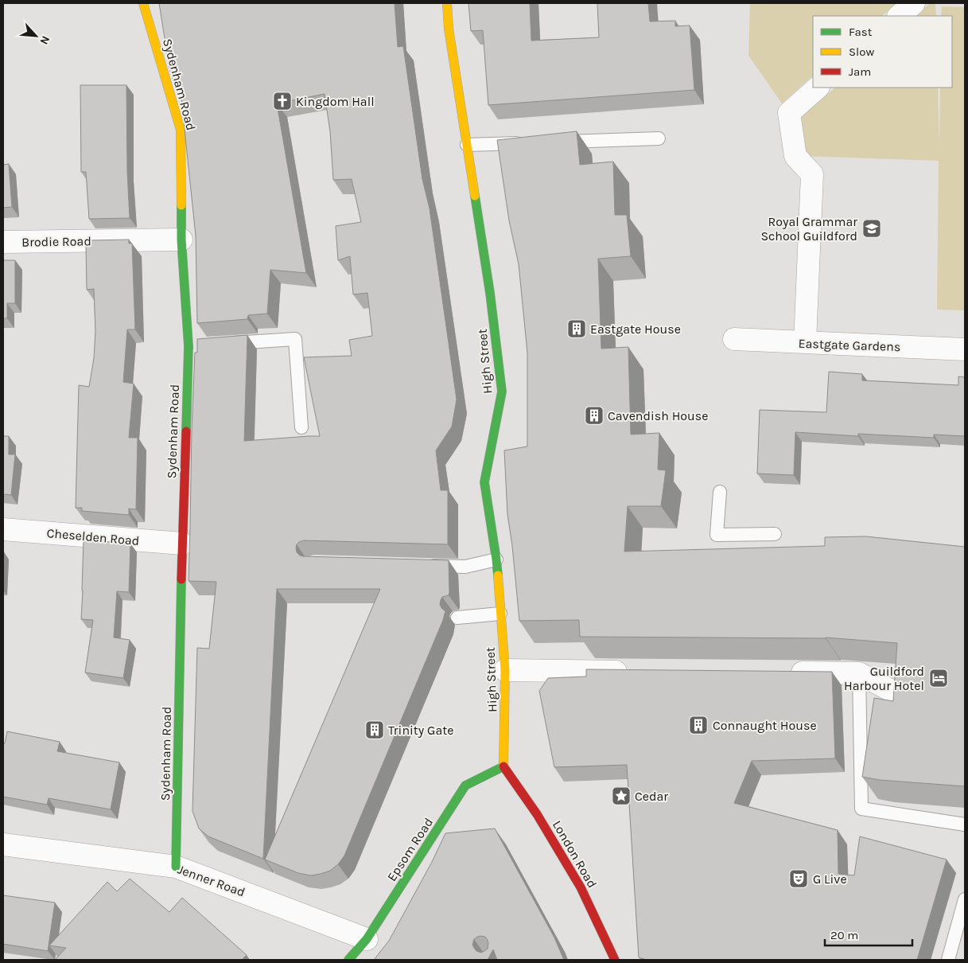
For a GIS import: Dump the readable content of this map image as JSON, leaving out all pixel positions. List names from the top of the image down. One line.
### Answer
{"streets":{"main road":["Sydenham Road","High Street","Epsom Road","London Road"],"street":["Brodie Road","Eastgate Gardens","Cheselden Road","Jenner Road"]},"crossings":[["Sydenham Road","Brodie Road"],["Sydenham Road","Cheselden Road"],["Sydenham Road","Jenner Road"],["High Street","Epsom Road"],["High Street","London Road"],["Epsom Road","London Road"],["Epsom Road","Jenner Road"]],"places":{"church":["Kingdom Hall"],"school or university":["Royal Grammar School Guildford"],"building":["Eastgate House","Cavendish House","Connaught House","Trinity Gate"],"hotel":["Guildford Harbour Hotel"],"place":["Cedar"],"theatre":["G Live"]},"legend":["Fast","Slow","Jam"],"scale_bar":"20 m","north":"bottom right"}
